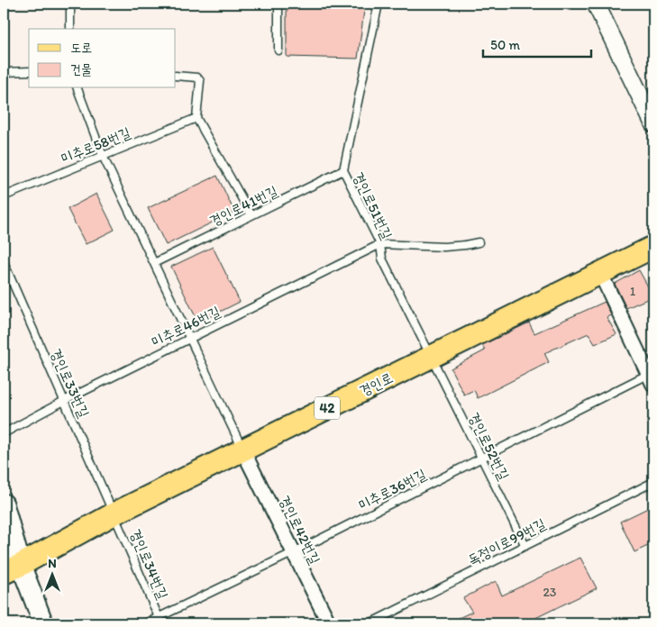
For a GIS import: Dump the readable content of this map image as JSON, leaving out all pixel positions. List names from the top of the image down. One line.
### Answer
{"streets":{"main road":["경인로","42"],"street":["경인로42번길"],"lane":["미추로58번길","경인로41번길","경인로51번길","미추로46번길","경인로33번길","경인로52번길","미추로36번길","독정이로99번길","경인로34번길"]},"crossings":[["경인로41번길","경인로51번길"],["경인로51번길","미추로46번길"],["경인로51번길","경인로"],["경인로51번길","경인로52번길"],["미추로46번길","경인로33번길"],["경인로33번길","경인로"],["경인로33번길","경인로34번길"],["경인로","경인로52번길"],["경인로","경인로42번길"],["경인로","경인로34번길"],["경인로52번길","미추로36번길"],["경인로52번길","독정이로99번길"],["미추로36번길","경인로42번길"],["미추로36번길","경인로34번길"]],"house_numbers":["1","23"],"legend":["도로","건물"],"scale_bar":"50 m","north":"top"}
